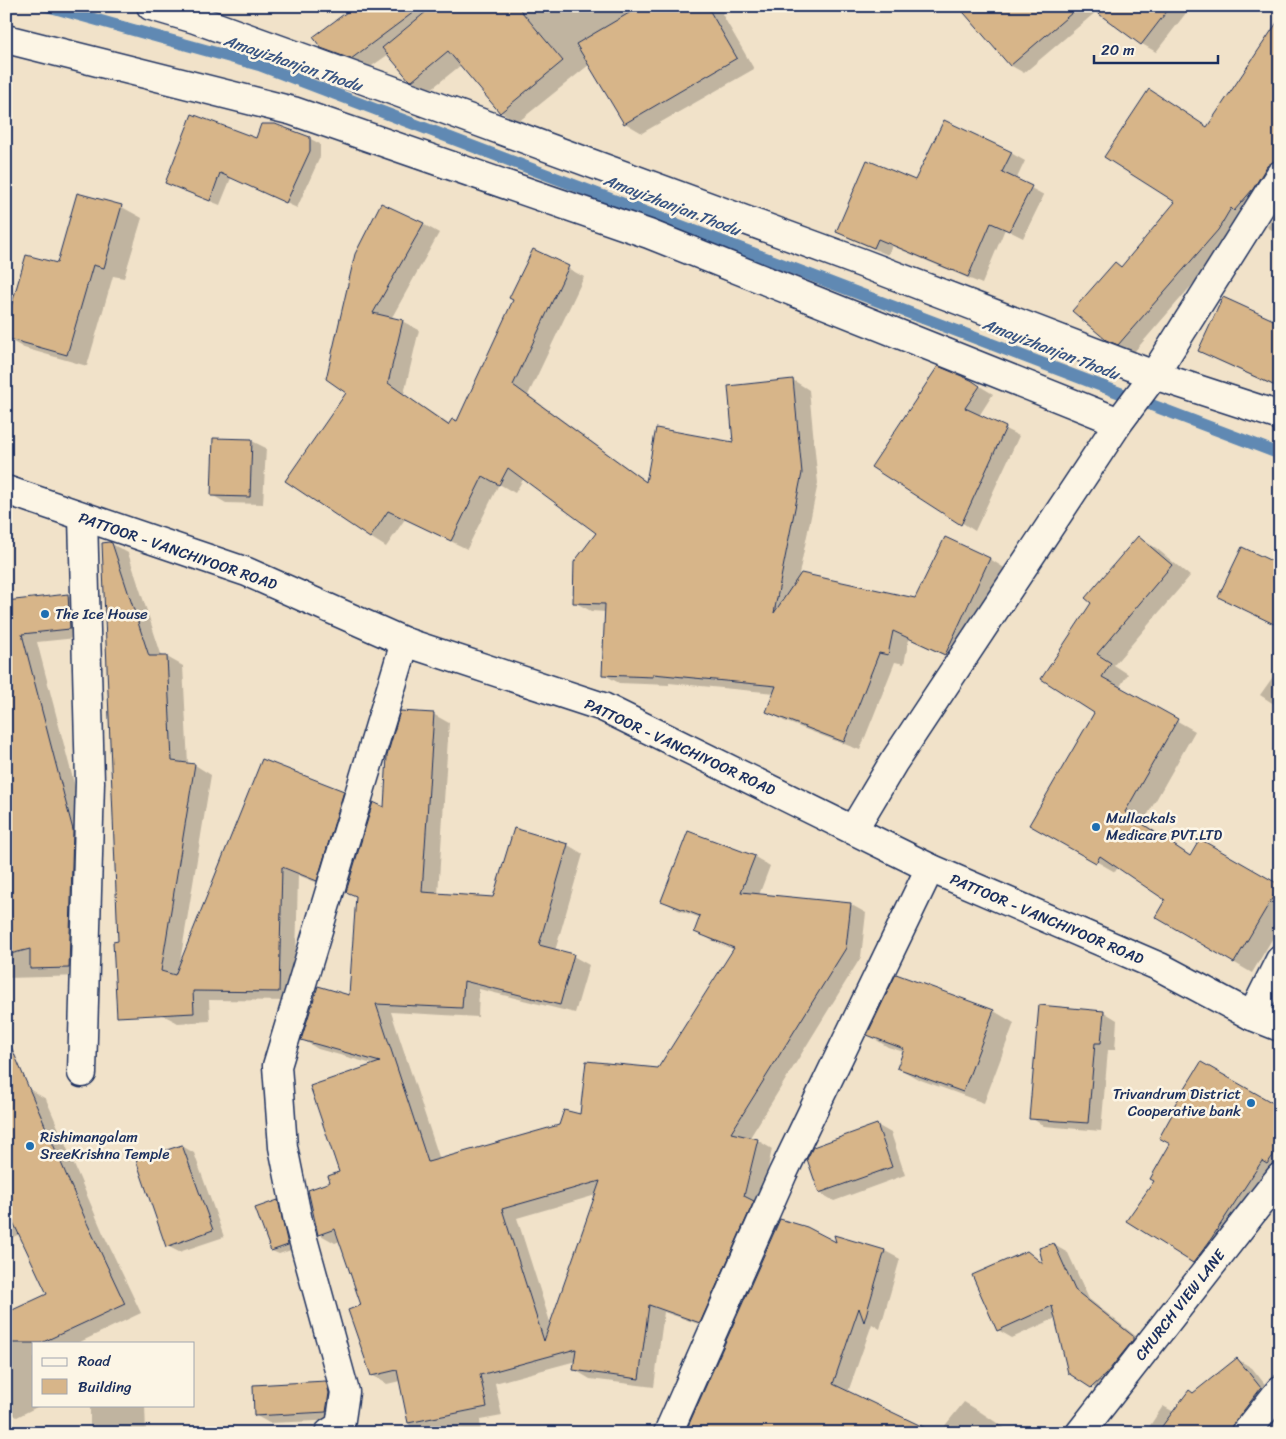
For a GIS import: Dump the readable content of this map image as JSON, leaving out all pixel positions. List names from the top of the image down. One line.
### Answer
{"streets":{"street":["PATTOOR - VANCHIYOOR ROAD","CHURCH VIEW LANE"]},"water":["Amayizhanjan Thodu"],"places":["The Ice House","Mullackals Medicare PVT.LTD","Trivandrum District Cooperative bank","Rishimangalam SreeKrishna Temple"],"legend":["Road","Building"],"scale_bar":"20 m"}
